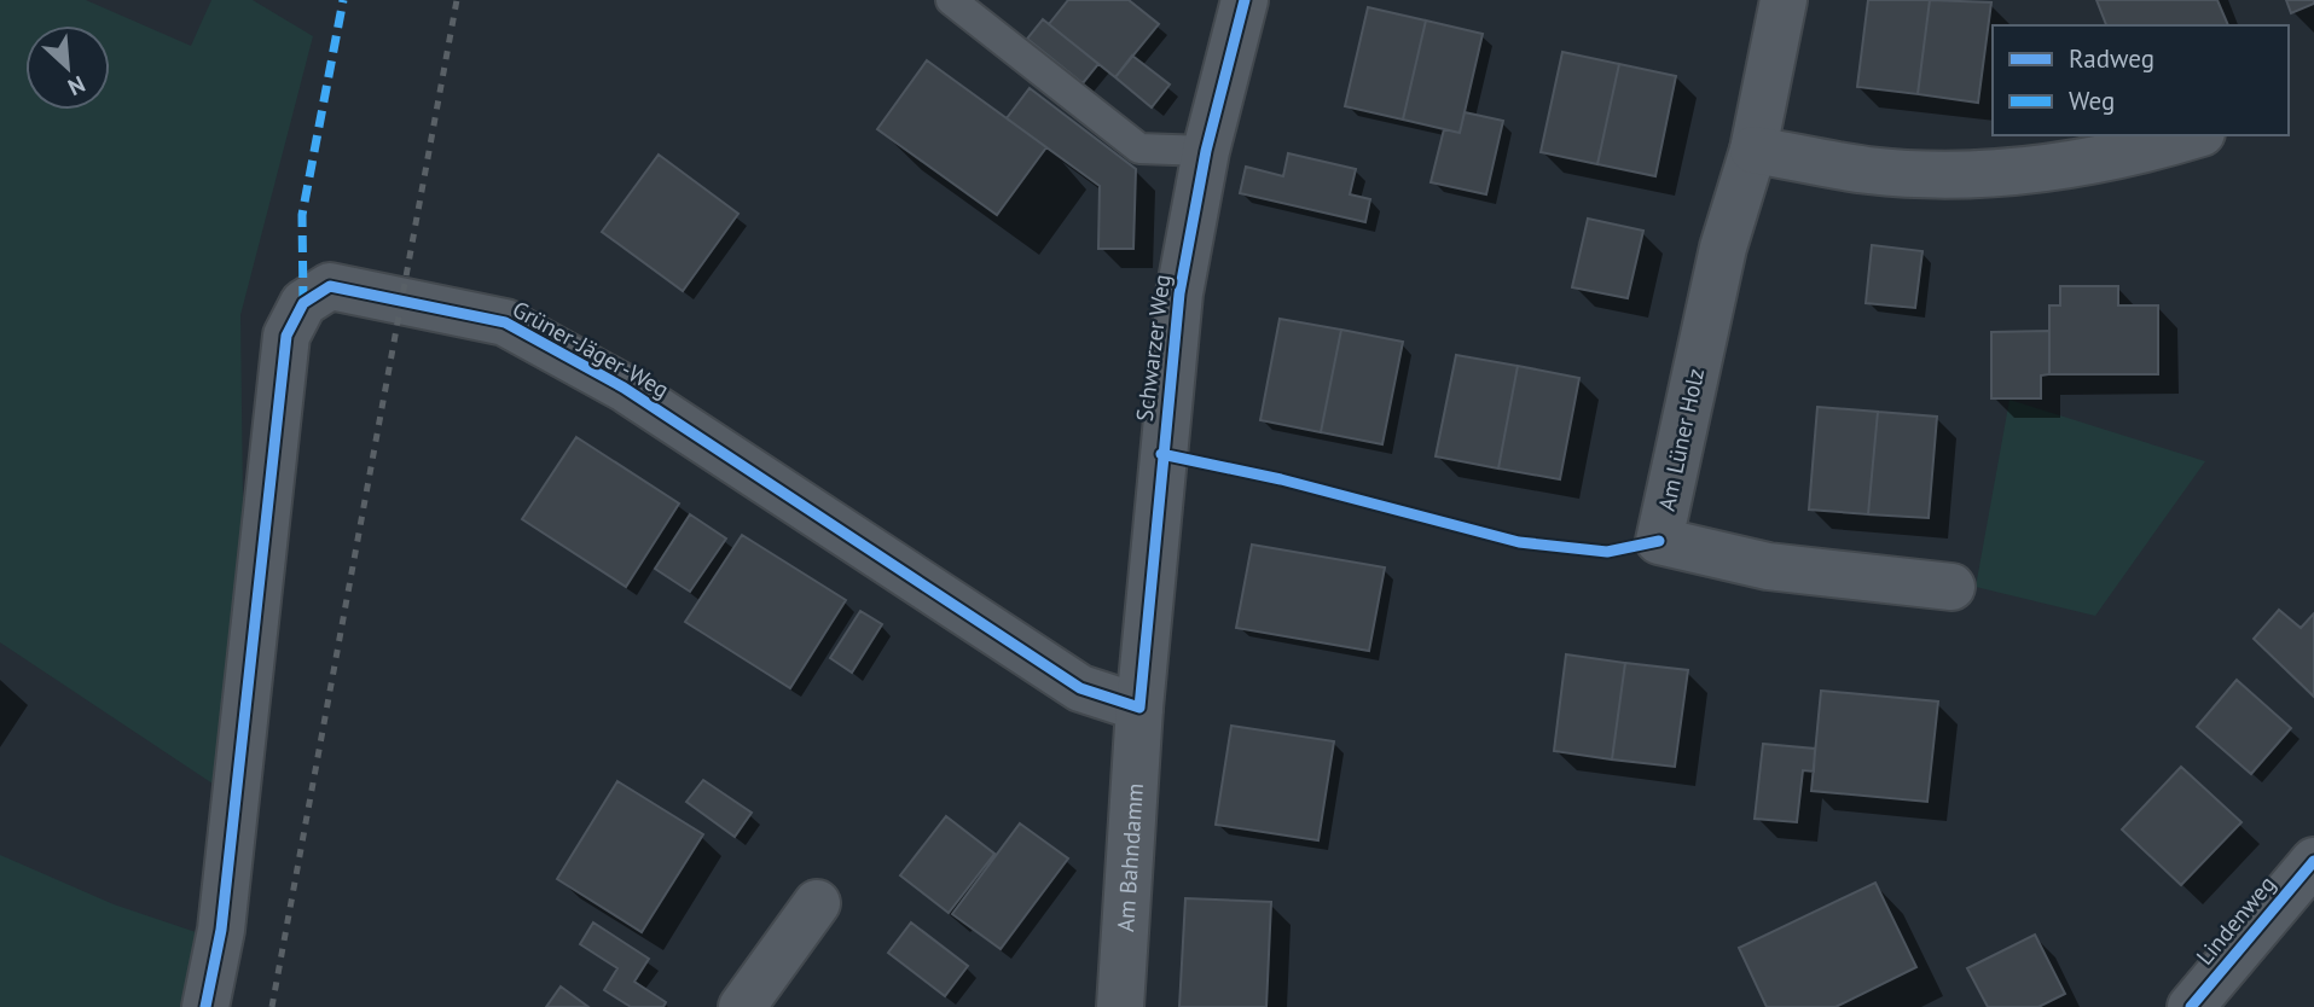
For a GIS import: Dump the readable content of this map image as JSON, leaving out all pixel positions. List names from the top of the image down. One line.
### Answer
{"streets":{"street":["Schwarzer Weg","Grüner-Jäger-Weg","Am Lüner Holz","Am Bahndamm","Lindenweg"]},"crossings":[["Schwarzer Weg","Grüner-Jäger-Weg"],["Schwarzer Weg","Am Bahndamm"],["Grüner-Jäger-Weg","Am Bahndamm"]],"legend":["Radweg","Weg"],"north":"bottom right"}
